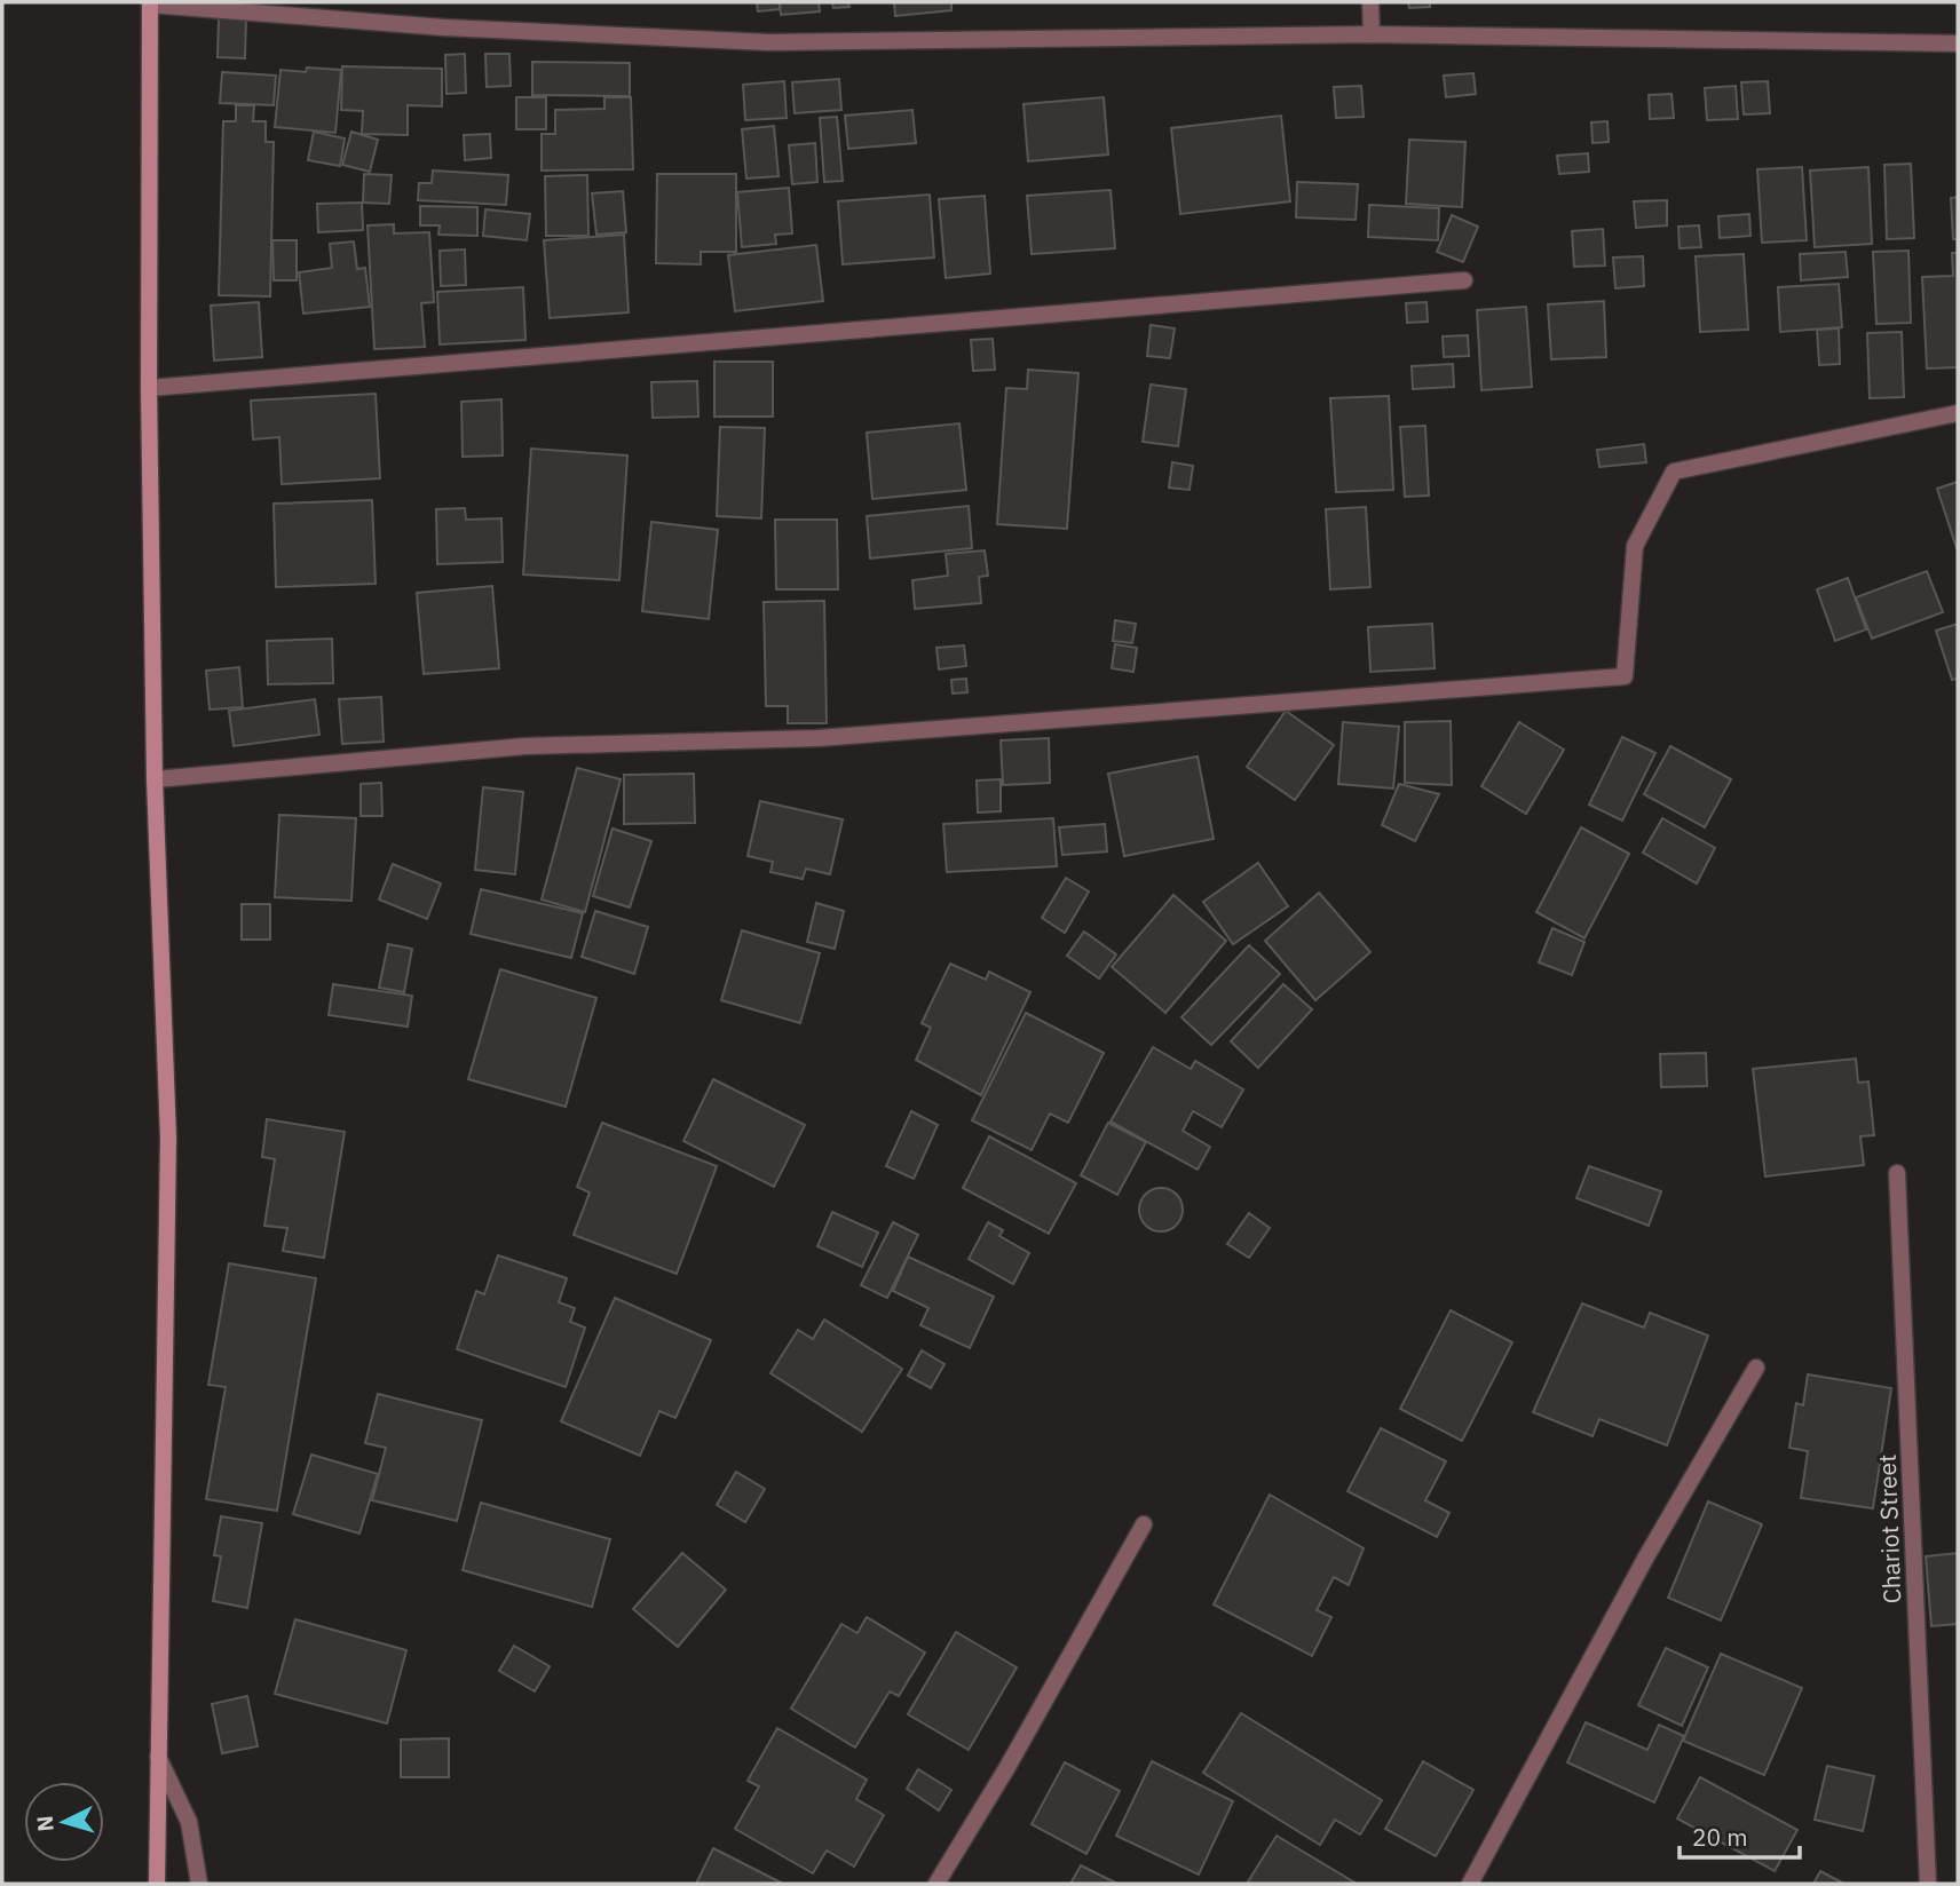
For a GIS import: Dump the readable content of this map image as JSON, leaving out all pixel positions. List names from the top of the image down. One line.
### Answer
{"streets":{"street":["Chariot Street"]},"scale_bar":"20 m","north":"left"}
